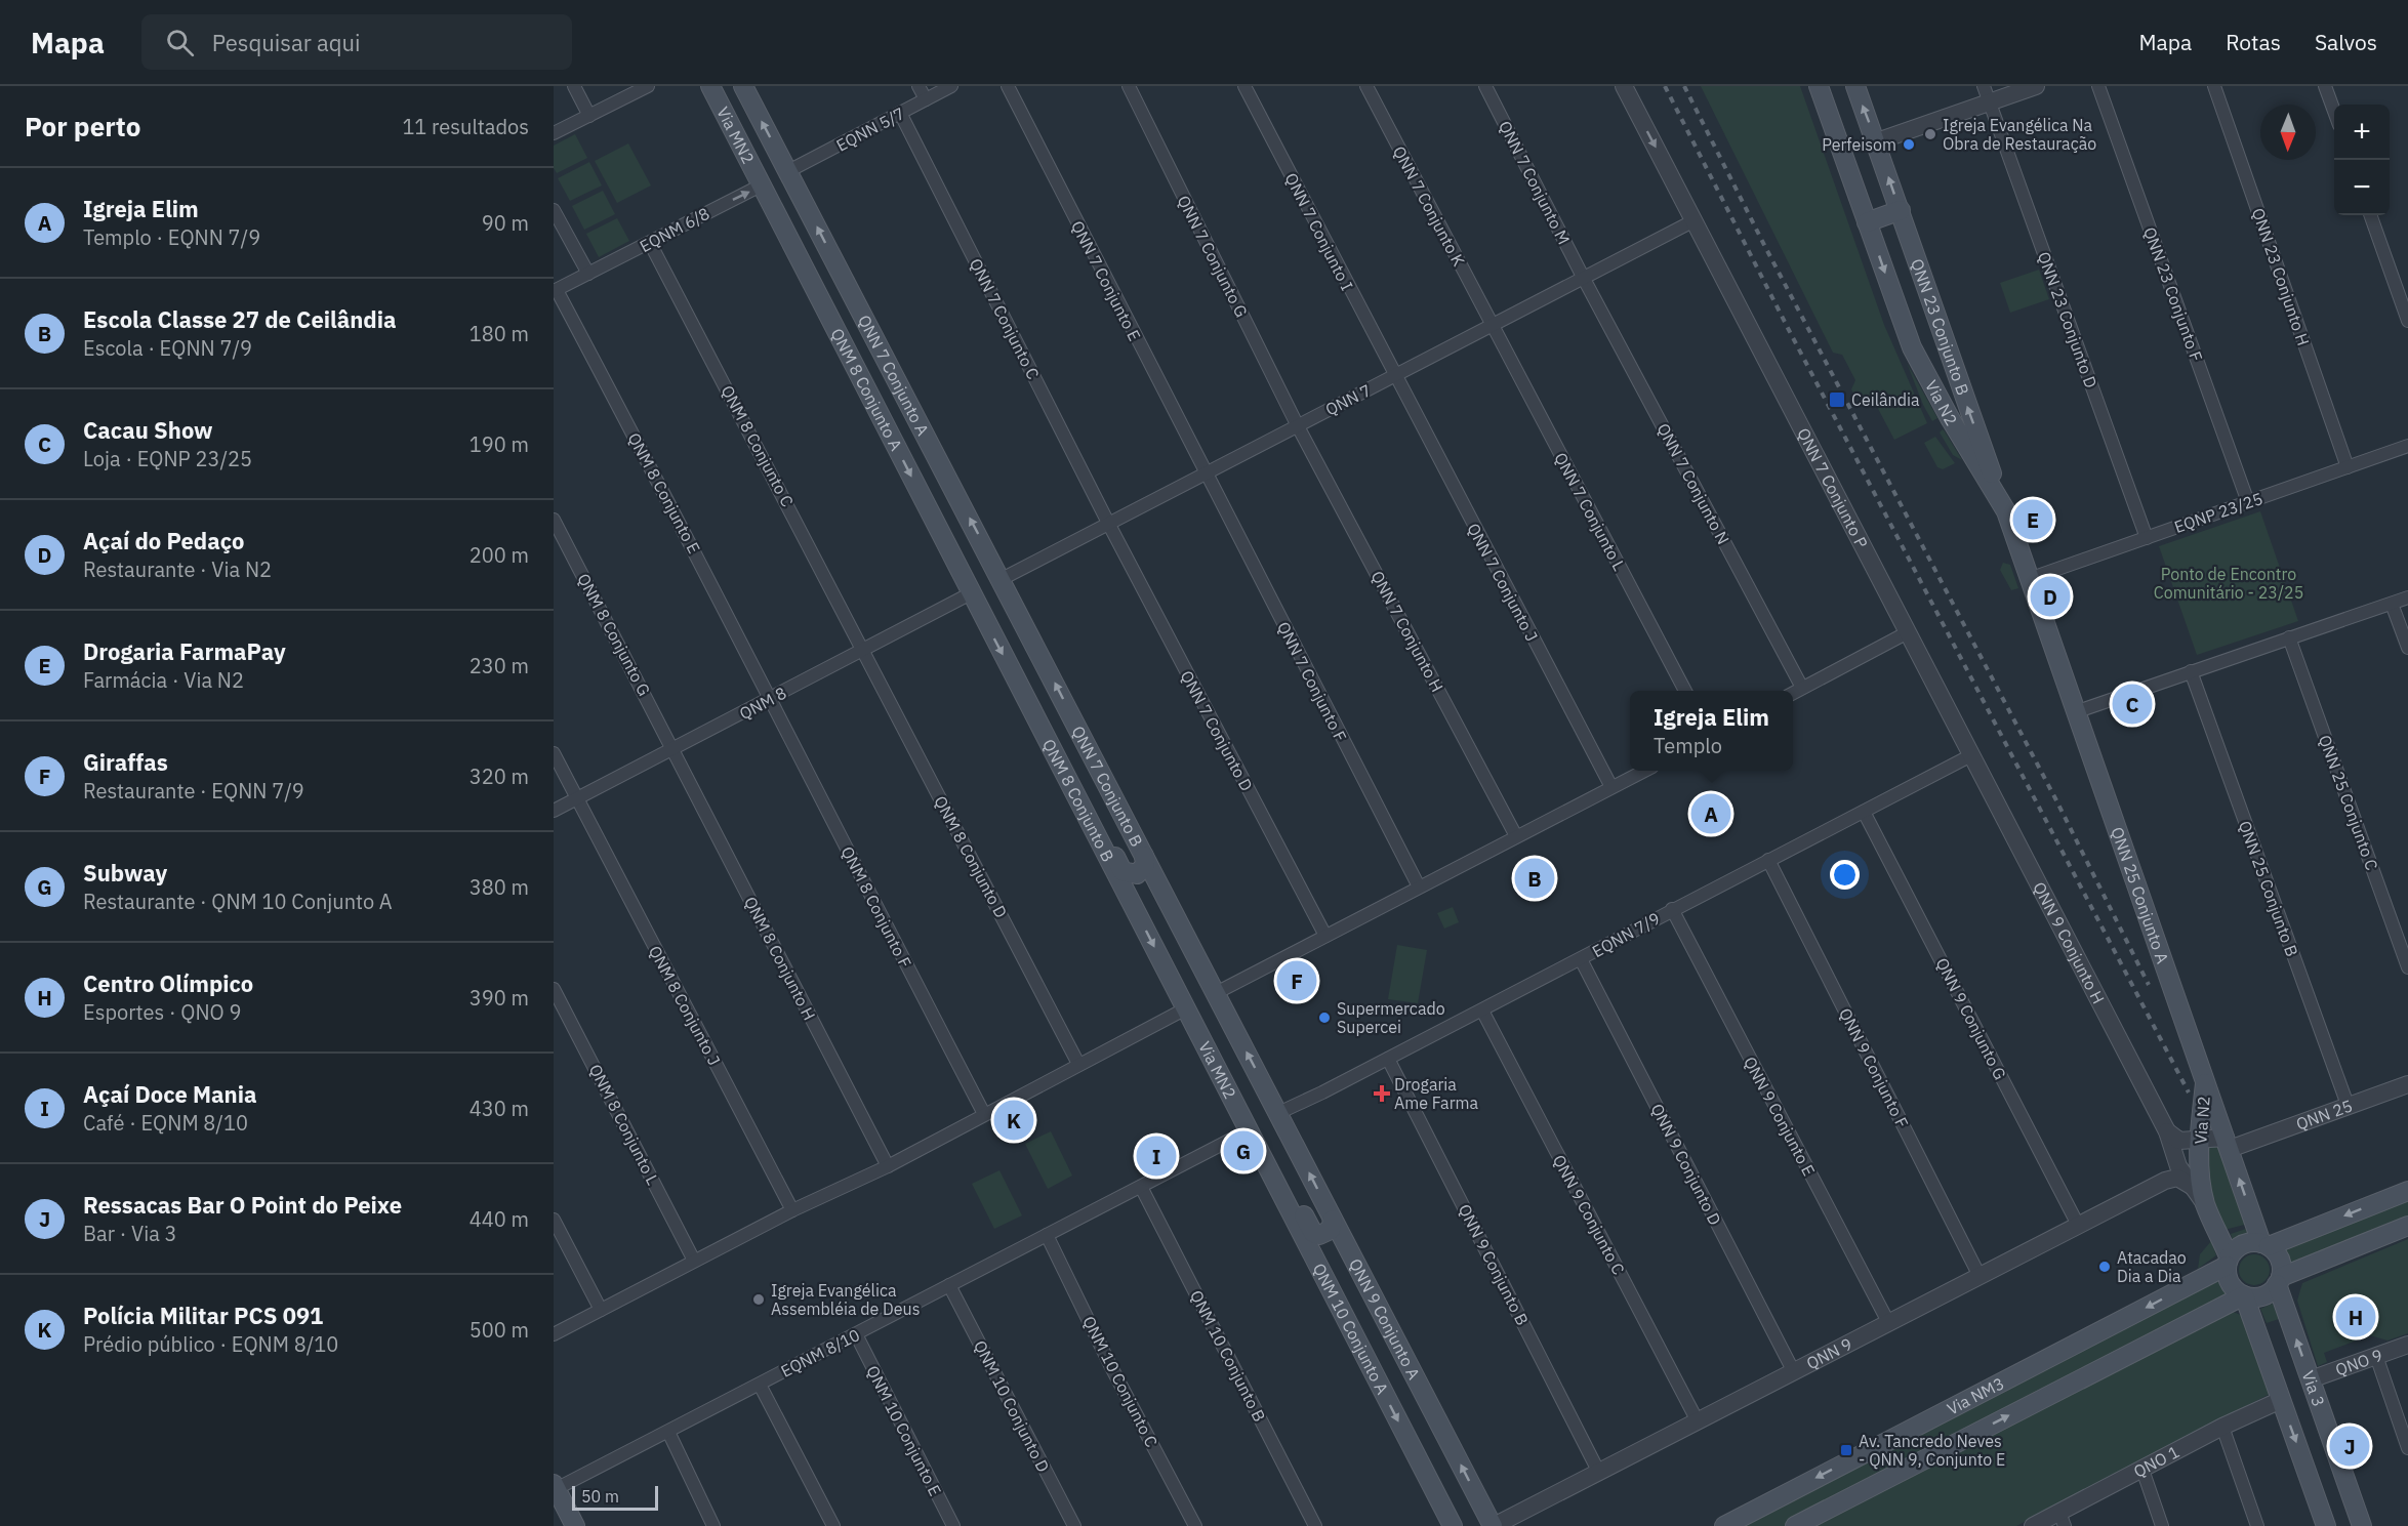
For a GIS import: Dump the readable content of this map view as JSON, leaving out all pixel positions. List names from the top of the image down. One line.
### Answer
{"streets":{"main road":["Via MN2","QNN 23 Conjunto B","QNN 7 Conjunto A","QNM 8 Conjunto A","Via N2","QNN 7 Conjunto B","QNM 8 Conjunto B","QNN 25 Conjunto A","QNN 9 Conjunto A","QNM 10 Conjunto A","Via 3","Via NM3"],"street":["EQNN 5/7","QNN 7 Conjunto M","QNN 7 Conjunto K","EQNM 6/8","QNN 7 Conjunto I","QNN 7 Conjunto G","QNN 23 Conjunto H","QNN 7 Conjunto E","QNN 23 Conjunto F","QNN 7 Conjunto C","QNN 23 Conjunto D","QNN 7","QNM 8 Conjunto C","QNN 7 Conjunto N","QNN 7 Conjunto P","QNM 8 Conjunto E","QNN 7 Conjunto L","EQNP 23/25","QNN 7 Conjunto J","QNN 7 Conjunto H","QNM 8 Conjunto G","QNN 7 Conjunto F","QNM 8","QNN 7 Conjunto D","QNN 25 Conjunto C","QNM 8 Conjunto D","QNN 25 Conjunto B","QNM 8 Conjunto F","EQNN 7/9","QNN 9 Conjunto H","QNM 8 Conjunto H","QNM 8 Conjunto J","QNN 9 Conjunto G","QNN 9 Conjunto F","QNN 25","QNN 9 Conjunto E","QNM 8 Conjunto L","QNN 9 Conjunto D","QNN 9 Conjunto C","QNN 9 Conjunto B","EQNM 8/10","QNN 9","QNM 10 Conjunto B","QNO 9","QNM 10 Conjunto C","QNM 10 Conjunto D","QNM 10 Conjunto E","QNO 1"]},"crossings":[["EQNN 5/7","Via MN2"],["EQNN 5/7","QNN 7 Conjunto C"],["EQNN 5/7","QNN 7 Conjunto A"],["Via MN2","EQNM 6/8"],["Via MN2","QNN 7 Conjunto A"],["Via MN2","QNM 8 Conjunto A"],["Via MN2","QNN 7 Conjunto B"],["Via MN2","QNM 8 Conjunto B"],["Via MN2","EQNN 7/9"],["Via MN2","QNN 9 Conjunto A"],["Via MN2","QNM 10 Conjunto A"],["Via MN2","EQNM 8/10"],["QNN 7 Conjunto M","QNN 7"],["QNN 7 Conjunto M","QNN 7 Conjunto N"],["QNN 7 Conjunto K","QNN 7"],["QNN 7 Conjunto K","QNN 7 Conjunto L"],["EQNM 6/8","QNM 8 Conjunto A"],["EQNM 6/8","QNM 8 Conjunto C"],["EQNM 6/8","QNM 8 Conjunto E"],["QNN 7 Conjunto I","QNN 7"],["QNN 7 Conjunto I","QNN 7 Conjunto J"],["QNN 7 Conjunto G","QNN 7"],["QNN 7 Conjunto G","QNN 7 Conjunto H"],["QNN 23 Conjunto H","EQNP 23/25"],["QNN 7 Conjunto E","QNN 7"],["QNN 7 Conjunto E","QNN 7 Conjunto F"],["QNN 23 Conjunto F","EQNP 23/25"],["QNN 7 Conjunto C","QNN 7"],["QNN 7 Conjunto C","QNN 7 Conjunto D"],["QNN 23 Conjunto D","EQNP 23/25"],["QNN 23 Conjunto B","Via N2"],["QNN 7 Conjunto A","QNN 7"],["QNN 7 Conjunto A","QNN 7 Conjunto B"],["QNM 8 Conjunto A","QNM 8"],["QNM 8 Conjunto A","QNM 8 Conjunto B"],["QNN 7","QNN 7 Conjunto N"],["QNN 7","QNN 7 Conjunto P"],["QNN 7","QNN 7 Conjunto L"],["QNN 7","QNN 7 Conjunto J"],["QNN 7","QNN 7 Conjunto H"],["QNN 7","QNN 7 Conjunto F"],["QNN 7","QNN 7 Conjunto D"],["QNN 7","QNN 7 Conjunto B"],["Via N2","EQNP 23/25"],["Via N2","QNN 25 Conjunto A"],["Via N2","QNN 9 Conjunto H"],["Via N2","QNN 25"],["Via N2","QNN 9"],["Via N2","Via 3"],["Via N2","Via NM3"],["QNM 8 Conjunto C","QNM 8"],["QNM 8 Conjunto C","QNM 8 Conjunto D"],["QNN 7 Conjunto P","EQNN 7/9"],["QNN 7 Conjunto P","QNN 9 Conjunto H"],["QNM 8 Conjunto E","QNM 8"],["QNM 8 Conjunto E","QNM 8 Conjunto F"],["QNM 8 Conjunto G","QNM 8"],["QNM 8 Conjunto G","QNM 8 Conjunto H"],["QNM 8","QNM 8 Conjunto B"],["QNM 8","QNM 8 Conjunto D"],["QNM 8","QNM 8 Conjunto F"],["QNM 8","QNM 8 Conjunto H"],["QNM 8","QNM 8 Conjunto J"],["QNN 25 Conjunto B","QNN 25"],["EQNN 7/9","QNN 9 Conjunto H"],["EQNN 7/9","QNN 9 Conjunto G"],["EQNN 7/9","QNN 9 Conjunto F"],["EQNN 7/9","QNN 9 Conjunto E"],["EQNN 7/9","QNN 9 Conjunto D"],["EQNN 7/9","QNN 9 Conjunto C"],["EQNN 7/9","QNN 9 Conjunto B"],["EQNN 7/9","QNN 9 Conjunto A"],["QNN 9 Conjunto H","QNN 9"],["QNN 9 Conjunto G","QNN 9"],["QNN 9 Conjunto F","QNN 9"],["QNN 9 Conjunto E","QNN 9"],["QNN 9 Conjunto D","QNN 9"],["QNN 9 Conjunto C","QNN 9"],["QNN 9 Conjunto B","QNN 9"],["QNN 9 Conjunto A","QNN 9"],["QNM 10 Conjunto A","EQNM 8/10"],["EQNM 8/10","QNM 10 Conjunto B"],["EQNM 8/10","QNM 10 Conjunto C"],["EQNM 8/10","QNM 10 Conjunto D"],["EQNM 8/10","QNM 10 Conjunto E"],["QNO 9","Via 3"],["Via 3","Via NM3"],["Via 3","QNO 1"]],"one_way":["EQNM 6/8","QNN 23 Conjunto B","QNN 7 Conjunto A","QNM 8 Conjunto A","QNN 7 Conjunto B","QNM 8 Conjunto B","QNN 9 Conjunto A","QNM 10 Conjunto A"],"parks":["Ponto de Encontro Comunitário - 23/25"],"places":{"other":["Igreja Evangélica Na Obra de Restauração","Perfeisom","Supermercado Supercei","Atacadao Dia a Dia","Igreja Evangélica Assembléia de Deus"],"transit":["Ceilândia","Av. Tancredo Neves - QNN 9, Conjunto E"],"health":["Drogaria Ame Farma"]},"scale_bar":"50 m","north":"bottom","page":{"header":"Mapa","search":"Pesquisar aqui","nav":["Mapa","Rotas","Salvos"],"heading":["Por perto","11 resultados"],"map_buttons":["+","−"],"list":[{"mark":"A","name":"Igreja Elim","note":"Templo · EQNN 7/9","value":"90 m"},{"mark":"B","name":"Escola Classe 27 de Ceilândia","note":"Escola · EQNN 7/9","value":"180 m"},{"mark":"C","name":"Cacau Show","note":"Loja · EQNP 23/25","value":"190 m"},{"mark":"D","name":"Açaí do Pedaço","note":"Restaurante · Via N2","value":"200 m"},{"mark":"E","name":"Drogaria FarmaPay","note":"Farmácia · Via N2","value":"230 m"},{"mark":"F","name":"Giraffas","note":"Restaurante · EQNN 7/9","value":"320 m"},{"mark":"G","name":"Subway","note":"Restaurante · QNM 10 Conjunto A","value":"380 m"},{"mark":"H","name":"Centro Olímpico","note":"Esportes · QNO 9","value":"390 m"},{"mark":"I","name":"Açaí Doce Mania","note":"Café · EQNM 8/10","value":"430 m"},{"mark":"J","name":"Ressacas Bar O Point do Peixe","note":"Bar · Via 3","value":"440 m"},{"mark":"K","name":"Polícia Militar PCS 091","note":"Prédio público · EQNM 8/10","value":"500 m"}],"pins":["E","D","C","A","B","F","K","G","I","H","J"],"popup":["Igreja Elim","Templo"],"scale":"50 m"}}
